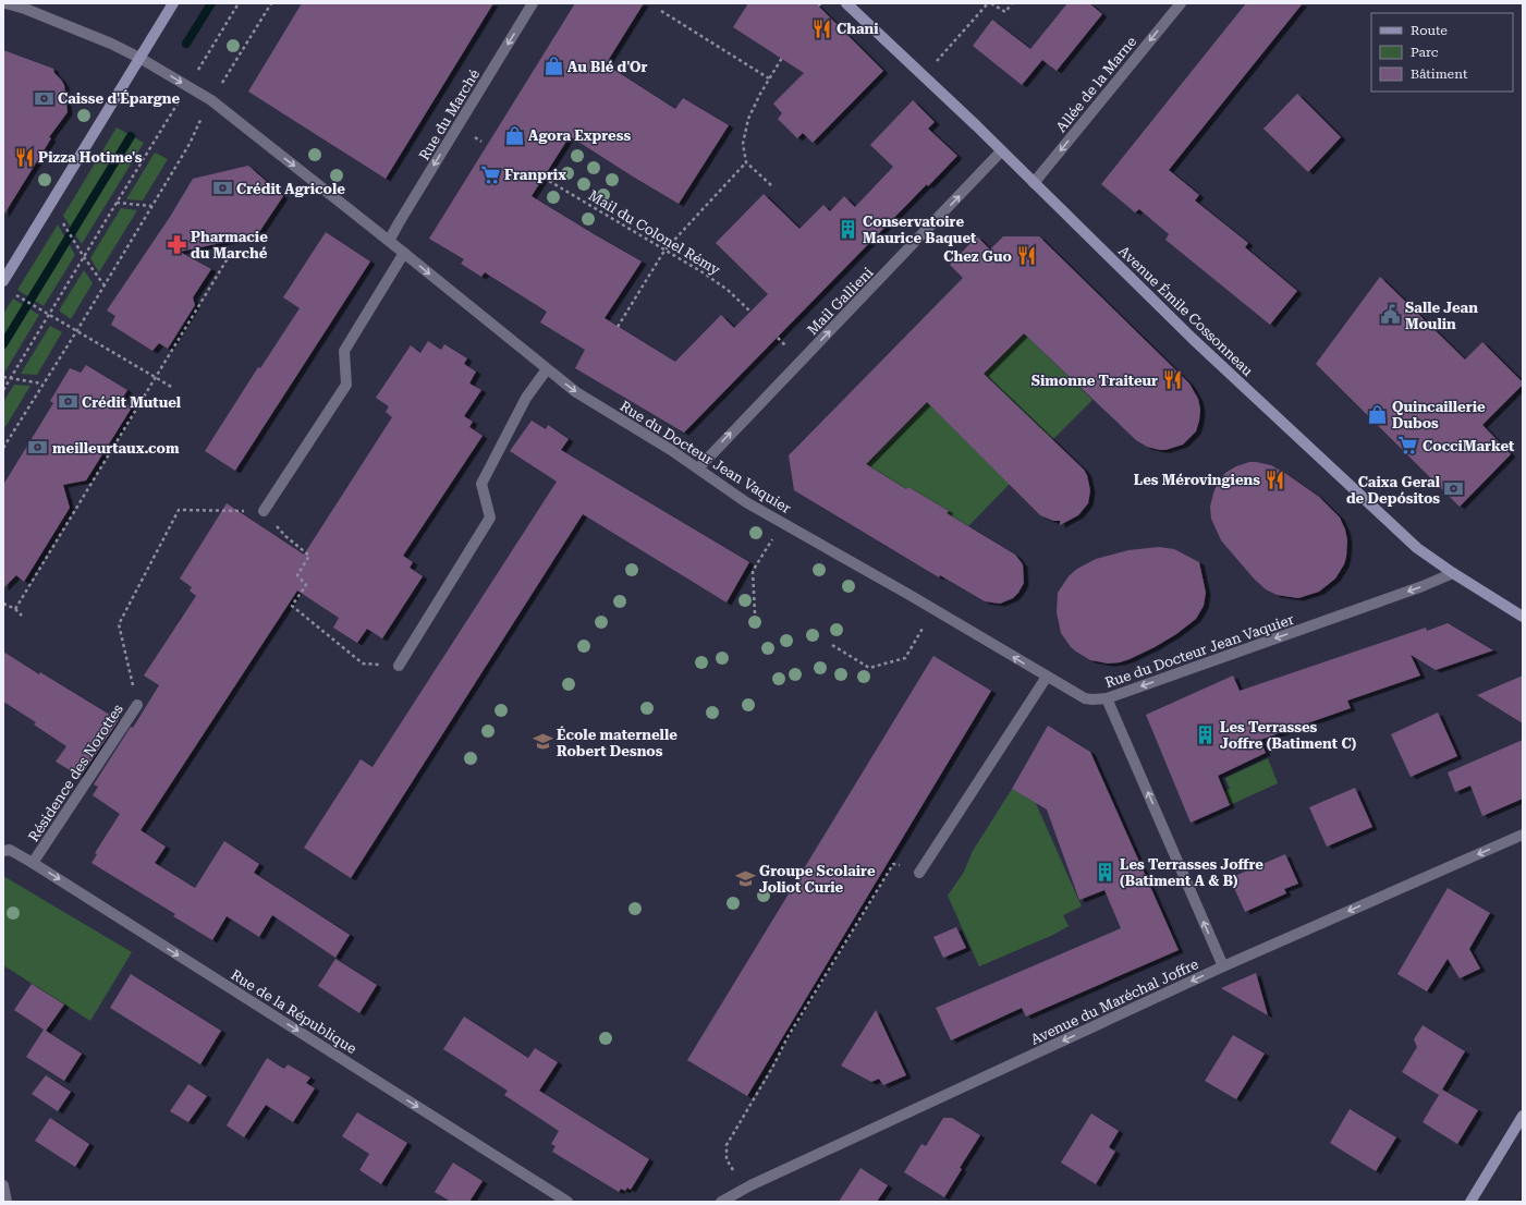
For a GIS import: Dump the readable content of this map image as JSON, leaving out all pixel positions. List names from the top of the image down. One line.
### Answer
{"streets":{"street":["Allée de la Marne","Rue du Marché","Mail Gallieni","Avenue Émile Cossonneau","Rue du Docteur Jean Vaquier","Résidence des Norottes","Avenue du Maréchal Joffre","Rue de la République"],"path":["Mail du Colonel Rémy"]},"crossings":[["Allée de la Marne","Avenue Émile Cossonneau"],["Rue du Marché","Rue du Docteur Jean Vaquier"],["Mail Gallieni","Avenue Émile Cossonneau"],["Mail Gallieni","Rue du Docteur Jean Vaquier"],["Avenue Émile Cossonneau","Rue du Docteur Jean Vaquier"],["Résidence des Norottes","Rue de la République"]],"one_way":["Allée de la Marne","Rue du Marché","Mail Gallieni","Avenue du Maréchal Joffre","Rue de la République"],"places":{"restaurant":["Chani","Pizza Hotime's","Chez Guo","Simonne Traiteur","Les Mérovingiens"],"shop":["Au Blé d'Or","Agora Express","Quincaillerie Dubos"],"bank":["Caisse d'Épargne","Crédit Agricole","Crédit Mutuel","meilleurtaux.com","Caixa Geral de Depósitos"],"supermarket":["Franprix","CocciMarket"],"building":["Conservatoire Maurice Baquet","Les Terrasses Joffre (Batiment C)","Les Terrasses Joffre (Batiment A & B)"],"pharmacy":["Pharmacie du Marché"],"public building":["Salle Jean Moulin"],"school or university":["École maternelle Robert Desnos","Groupe Scolaire Joliot Curie"]},"legend":["Route","Parc","Bâtiment"]}
